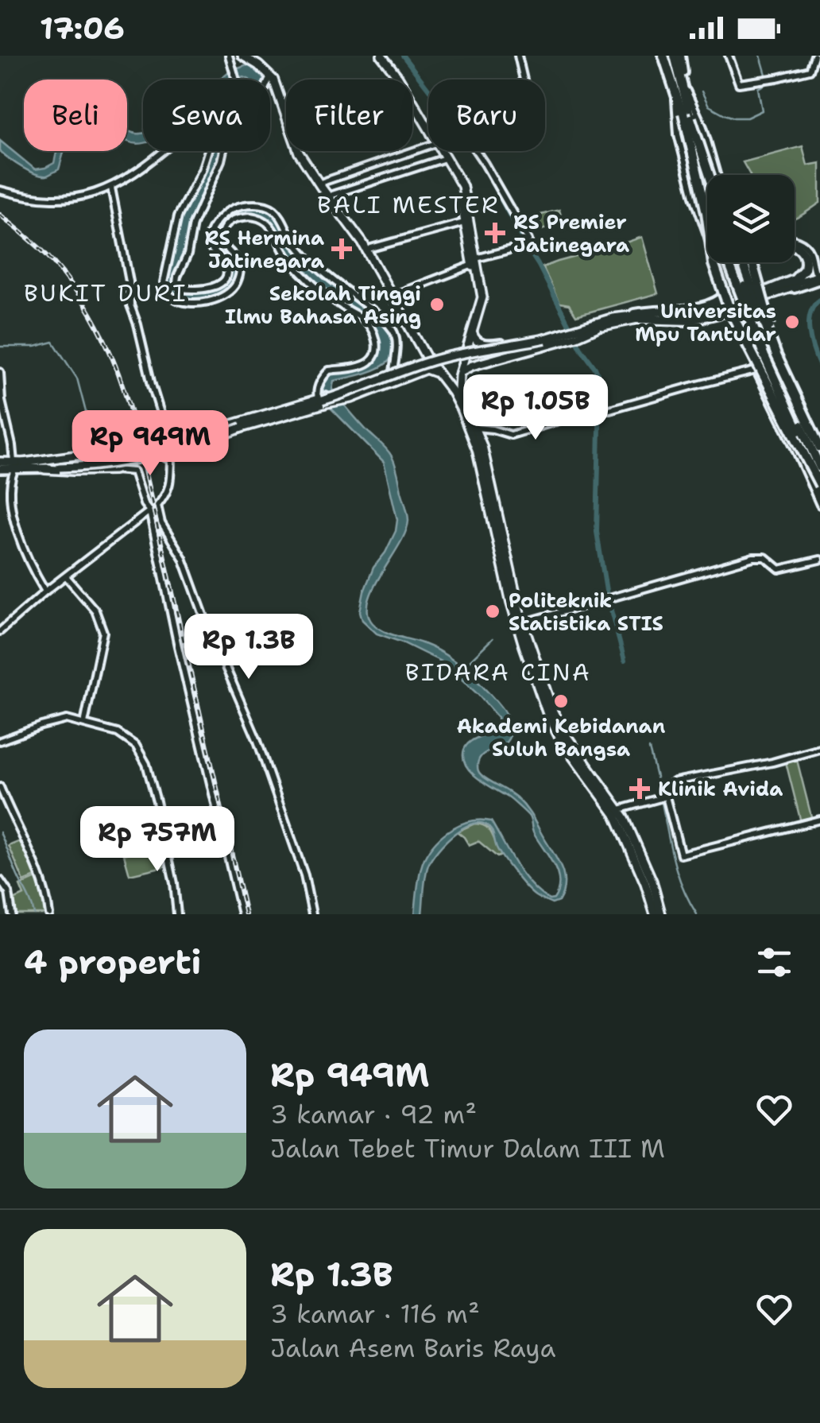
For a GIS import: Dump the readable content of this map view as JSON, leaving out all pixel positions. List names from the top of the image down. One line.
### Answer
{"districts":["BALI MESTER","BUKIT DURI","BIDARA CINA"],"places":{"health":["RS Premier Jatinegara","RS Hermina Jatinegara","Klinik Avida"],"other":["Sekolah Tinggi Ilmu Bahasa Asing","Universitas Mpu Tantular","Politeknik Statistika STIS","Akademi Kebidanan Suluh Bangsa"]},"page":{"status":"17:06","chip":["Beli","Sewa","Filter","Baru"],"price":["Rp 1.05B","Rp 949M","Rp 1.3B","Rp 757M"],"heading":"4 properti","list":[{"name":"Rp 949M","note":"3 kamar · 92 m² · Jalan Tebet Timur Dalam III M"},{"name":"Rp 1.3B","note":"3 kamar · 116 m² · Jalan Asem Baris Raya"}]}}
